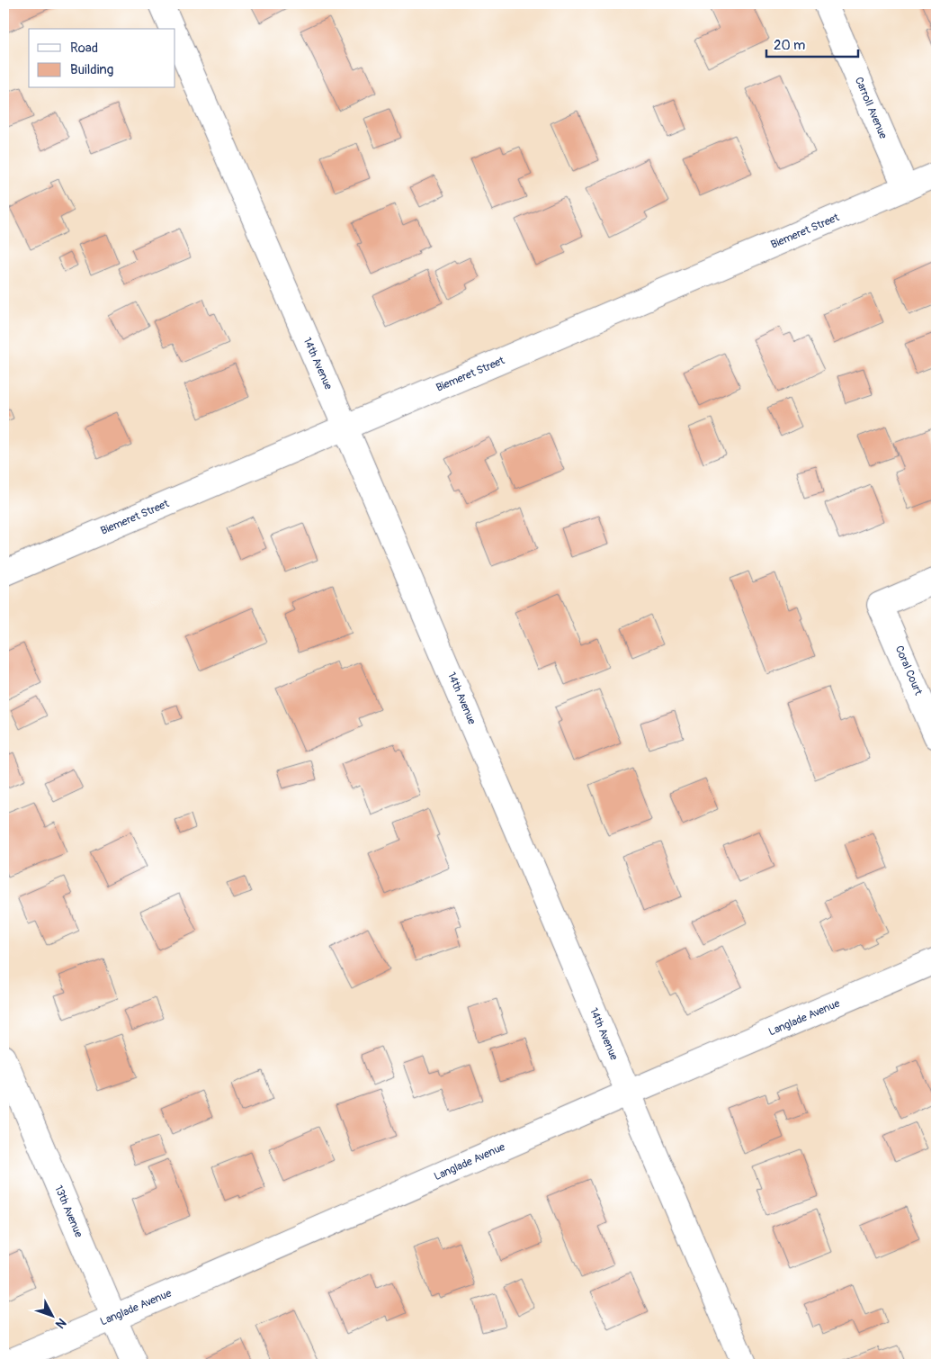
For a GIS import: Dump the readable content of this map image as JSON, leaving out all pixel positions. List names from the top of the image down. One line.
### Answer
{"streets":{"street":["Carroll Avenue","Biemeret Street","14th Avenue","Coral Court","Langlade Avenue","13th Avenue"]},"crossings":[["Carroll Avenue","Biemeret Street"],["Biemeret Street","14th Avenue"],["14th Avenue","Langlade Avenue"],["Langlade Avenue","13th Avenue"]],"legend":["Road","Building"],"scale_bar":"20 m","north":"bottom right"}
